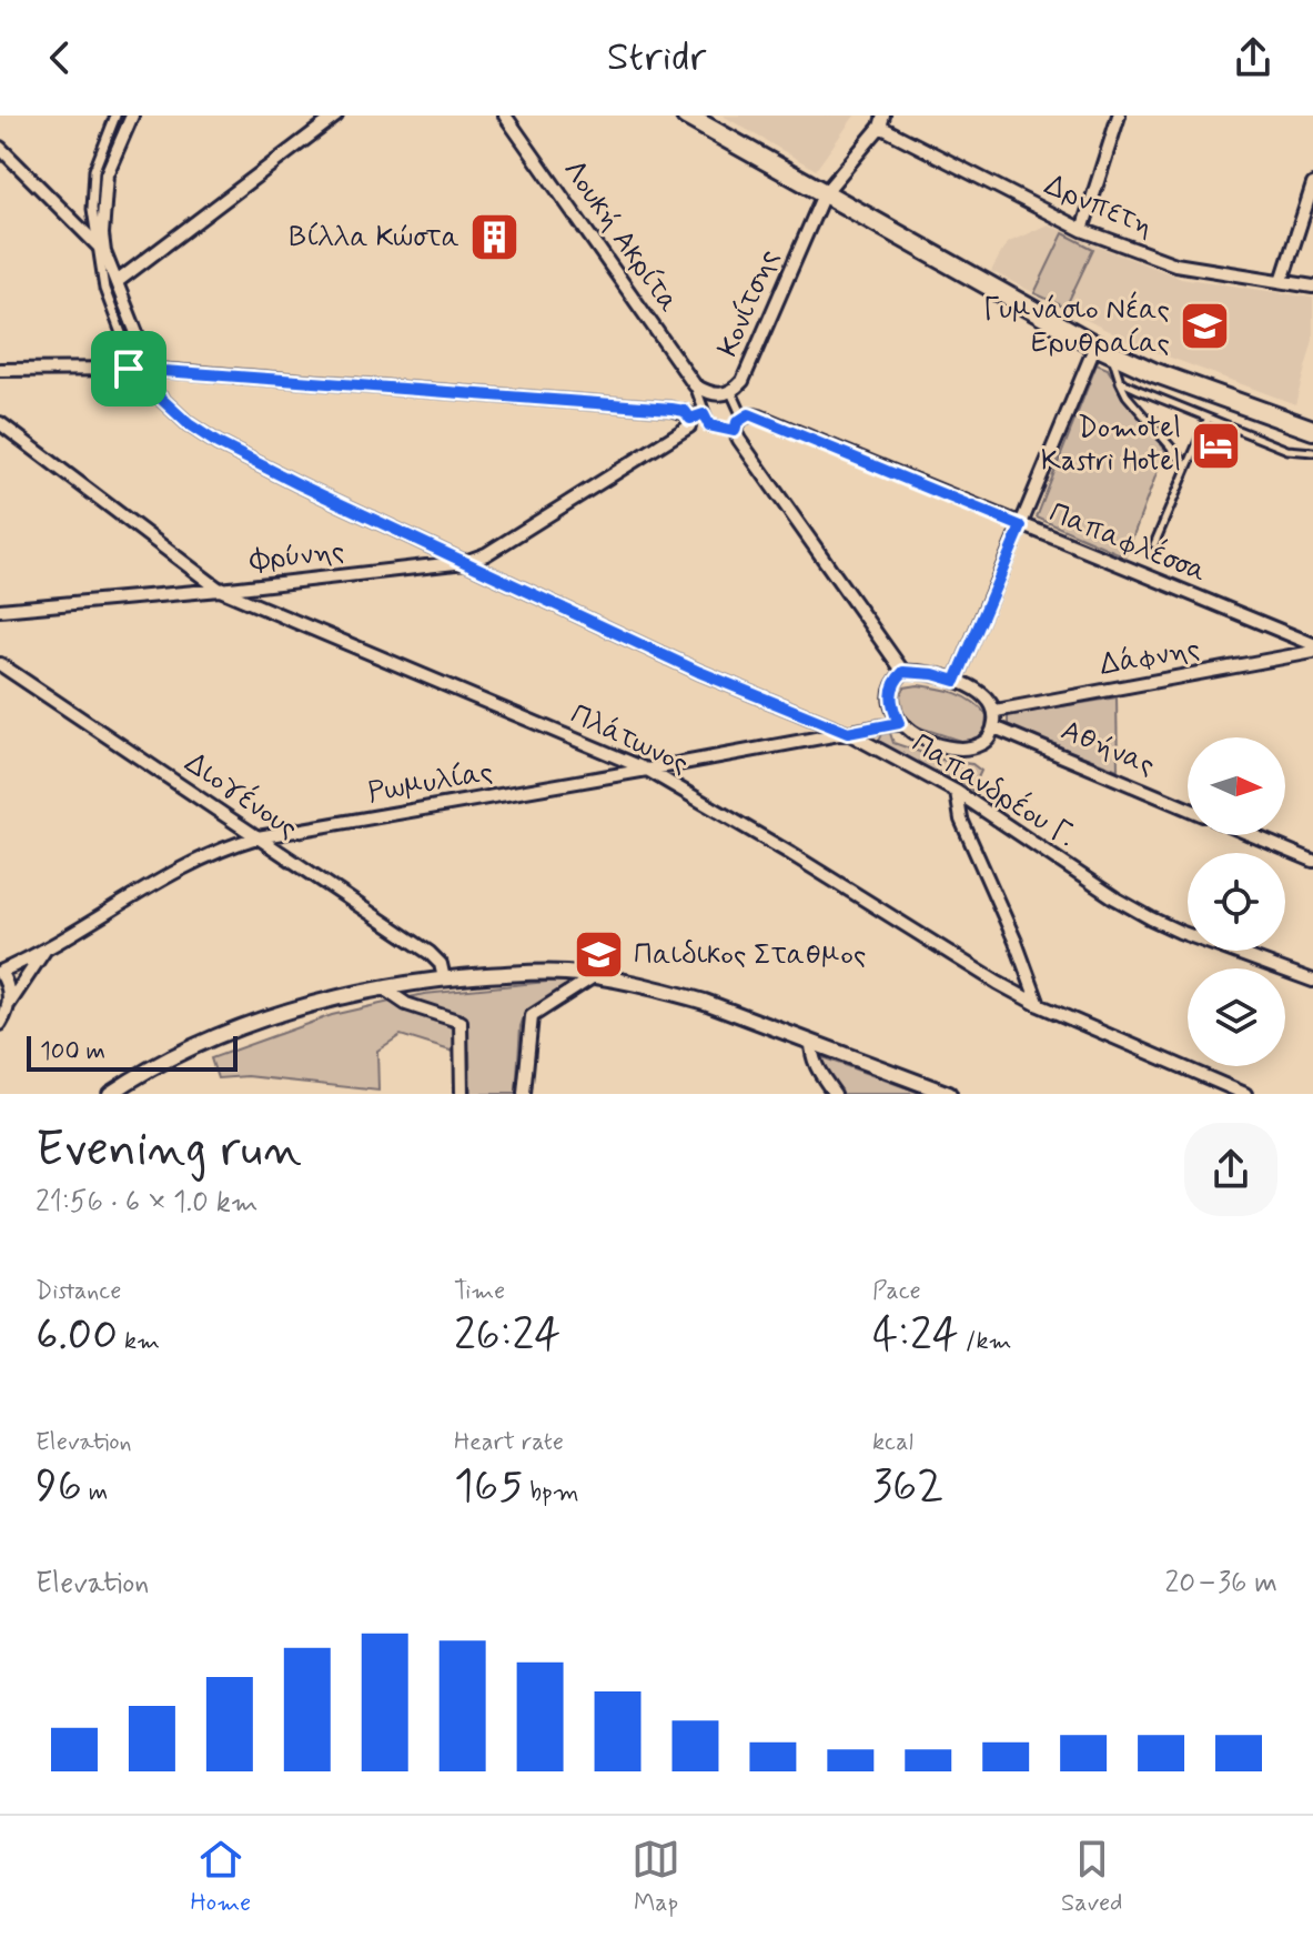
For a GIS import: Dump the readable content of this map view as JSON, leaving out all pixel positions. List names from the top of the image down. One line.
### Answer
{"streets":{"street":["Δρνπετη","Λουκή Ακρίτα","Κονίτσης","Παπαφλέσσα","Φρύνης","Δάφνης","Πλάτωνος","Αθήνας","Ρωμυλίας","Παπανδρέου Γ.","Διογένους"]},"crossings":[["Δρνπετη","Κονίτσης"],["Λουκή Ακρίτα","Κονίτσης"],["Φρύνης","Πλάτωνος"],["Φρύνης","Παπανδρέου Γ."],["Δάφνης","Αθήνας"],["Δάφνης","Ρωμυλίας"],["Πλάτωνος","Ρωμυλίας"],["Αθήνας","Ρωμυλίας"],["Ρωμυλίας","Παπανδρέου Γ."],["Ρωμυλίας","Διογένους"]],"places":{"building":["Βίλλα Κώστα"],"school or university":["Γυμνάσιο Νέας Ερυθραίας","Παιδικος Σταθμος"],"hotel":["Domotel Kastri Hotel"]},"scale_bar":"100 m","north":"right","page":{"header":"Stridr","scale":"100 m","heading":["Evening run","21:56 · 6 × 1.0 km"],"stats":[["Distance","6.00 km"],["Time","26:24"],["Pace","4:24 /km"],["Elevation","96 m"],["Heart rate","165 bpm"],["kcal","362"]],"chart":["Elevation","20–36 m"],"tabs":["Home","Map","Saved"]}}
